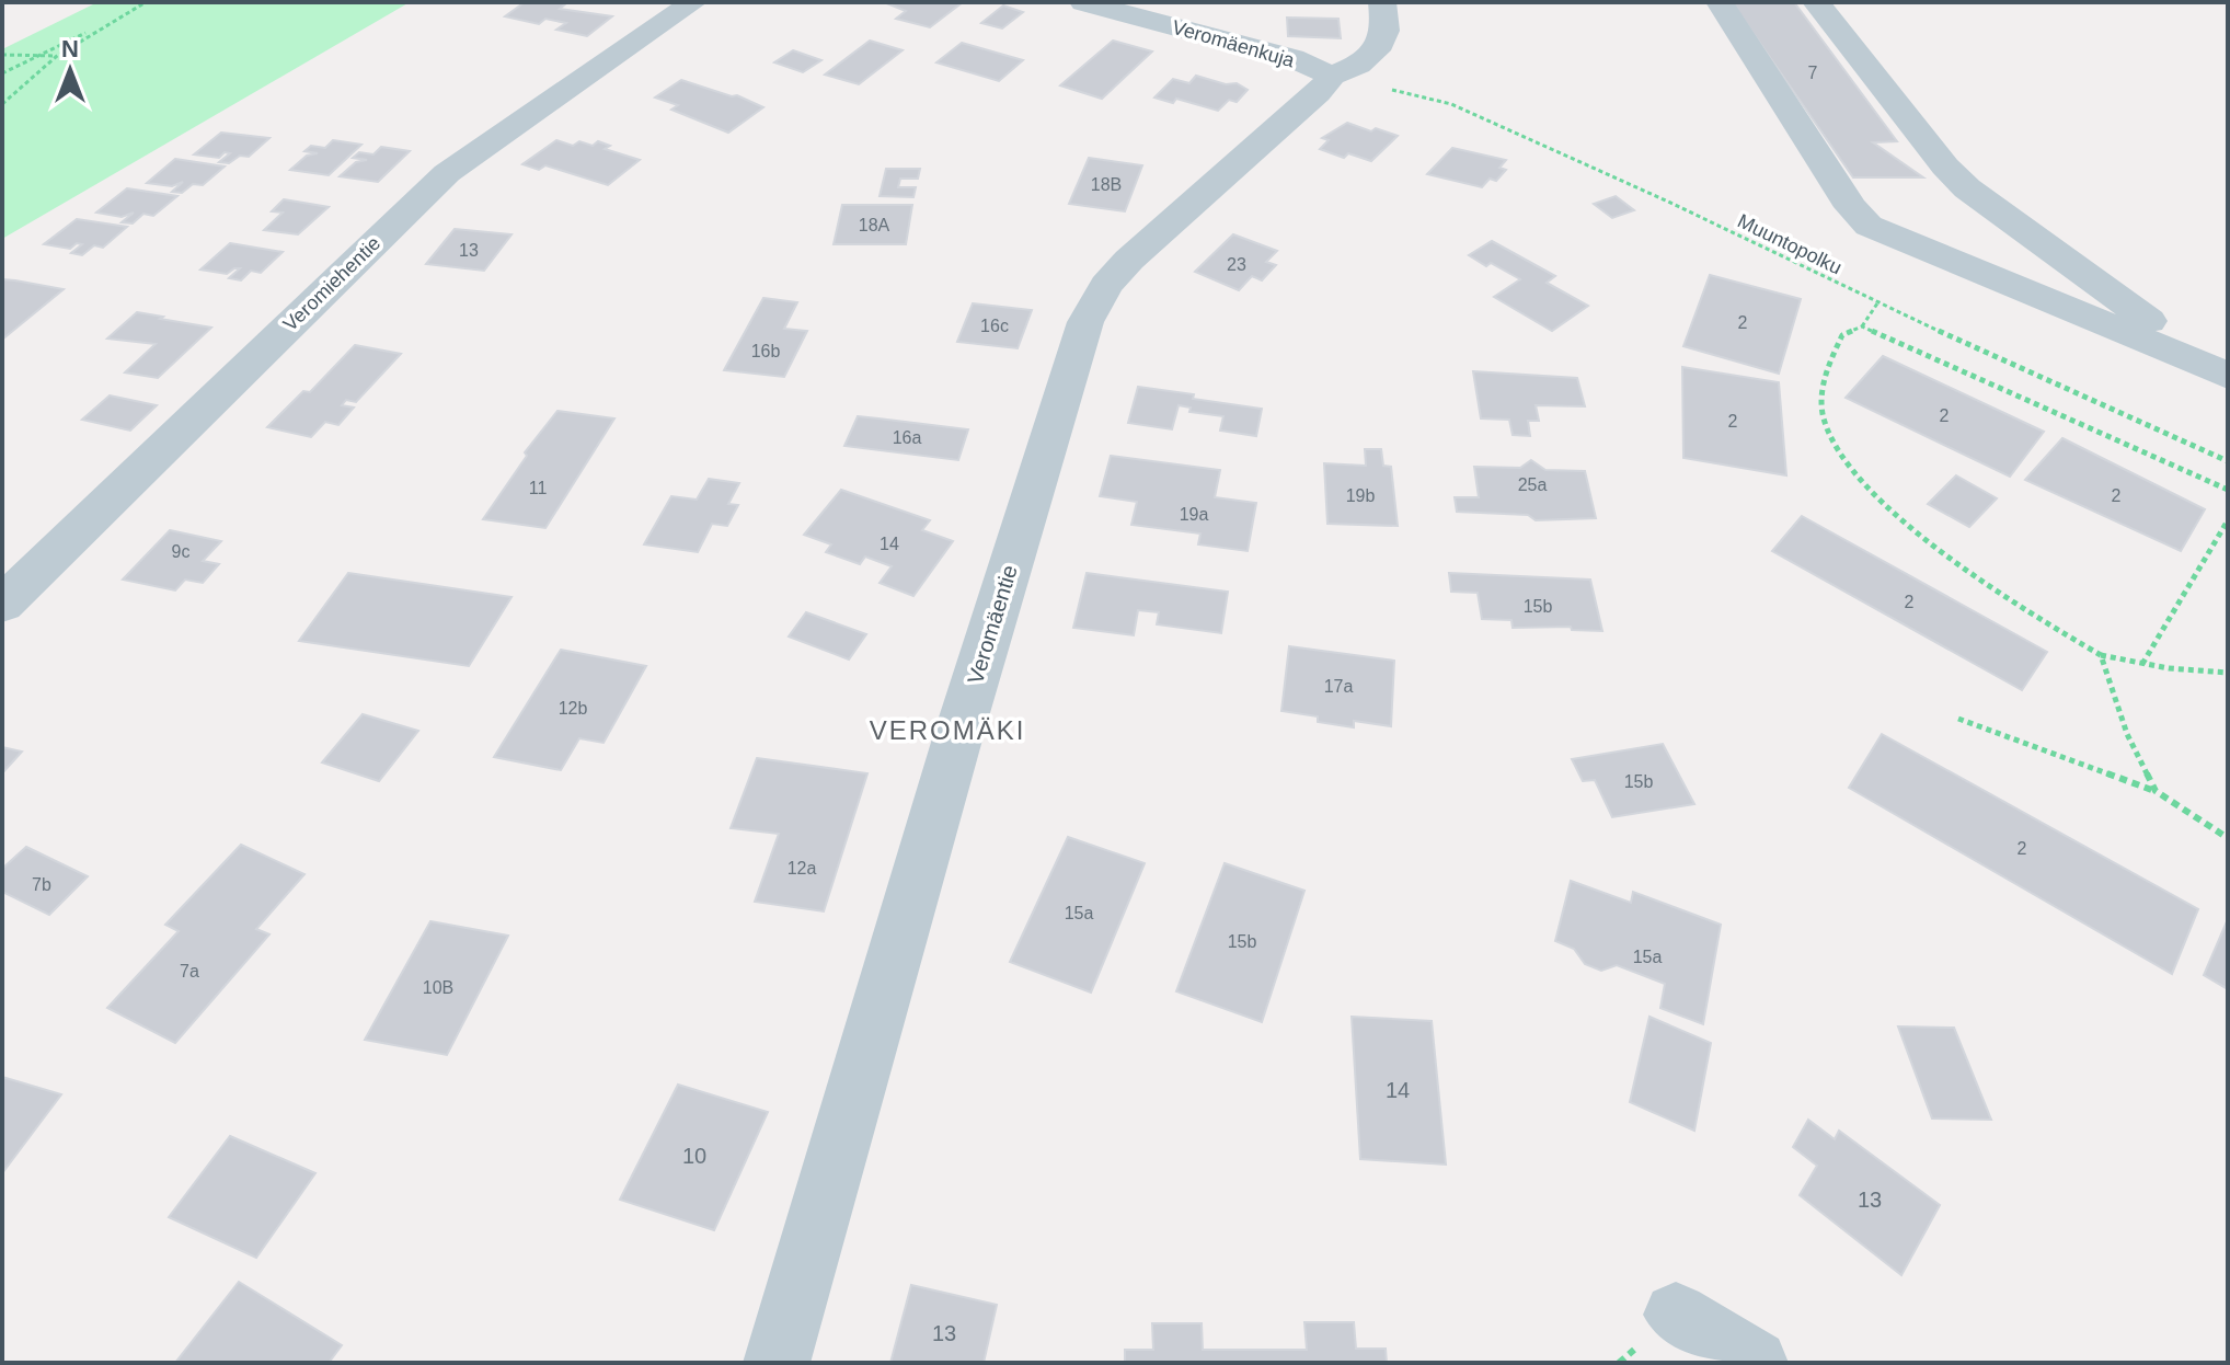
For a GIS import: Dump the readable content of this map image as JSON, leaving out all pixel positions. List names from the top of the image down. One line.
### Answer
{"streets":{"street":["Veromäenkuja","Veromiehentie","Veromäentie"],"path":["Muuntopolku"]},"crossings":[["Veromäenkuja","Muuntopolku"],["Veromäenkuja","Veromäentie"],["Muuntopolku","Veromäentie"]],"districts":["VEROMÄKI"],"house_numbers":["7","18B","18A","13","23","2","16c","16b","2","2","16a","25a","11","19b","2","19a","14","9c","2","15b","17a","12b","15b","2","12a","7b","15a","15b","15a","7a","10B","14","10","13","13"],"north":"top"}
